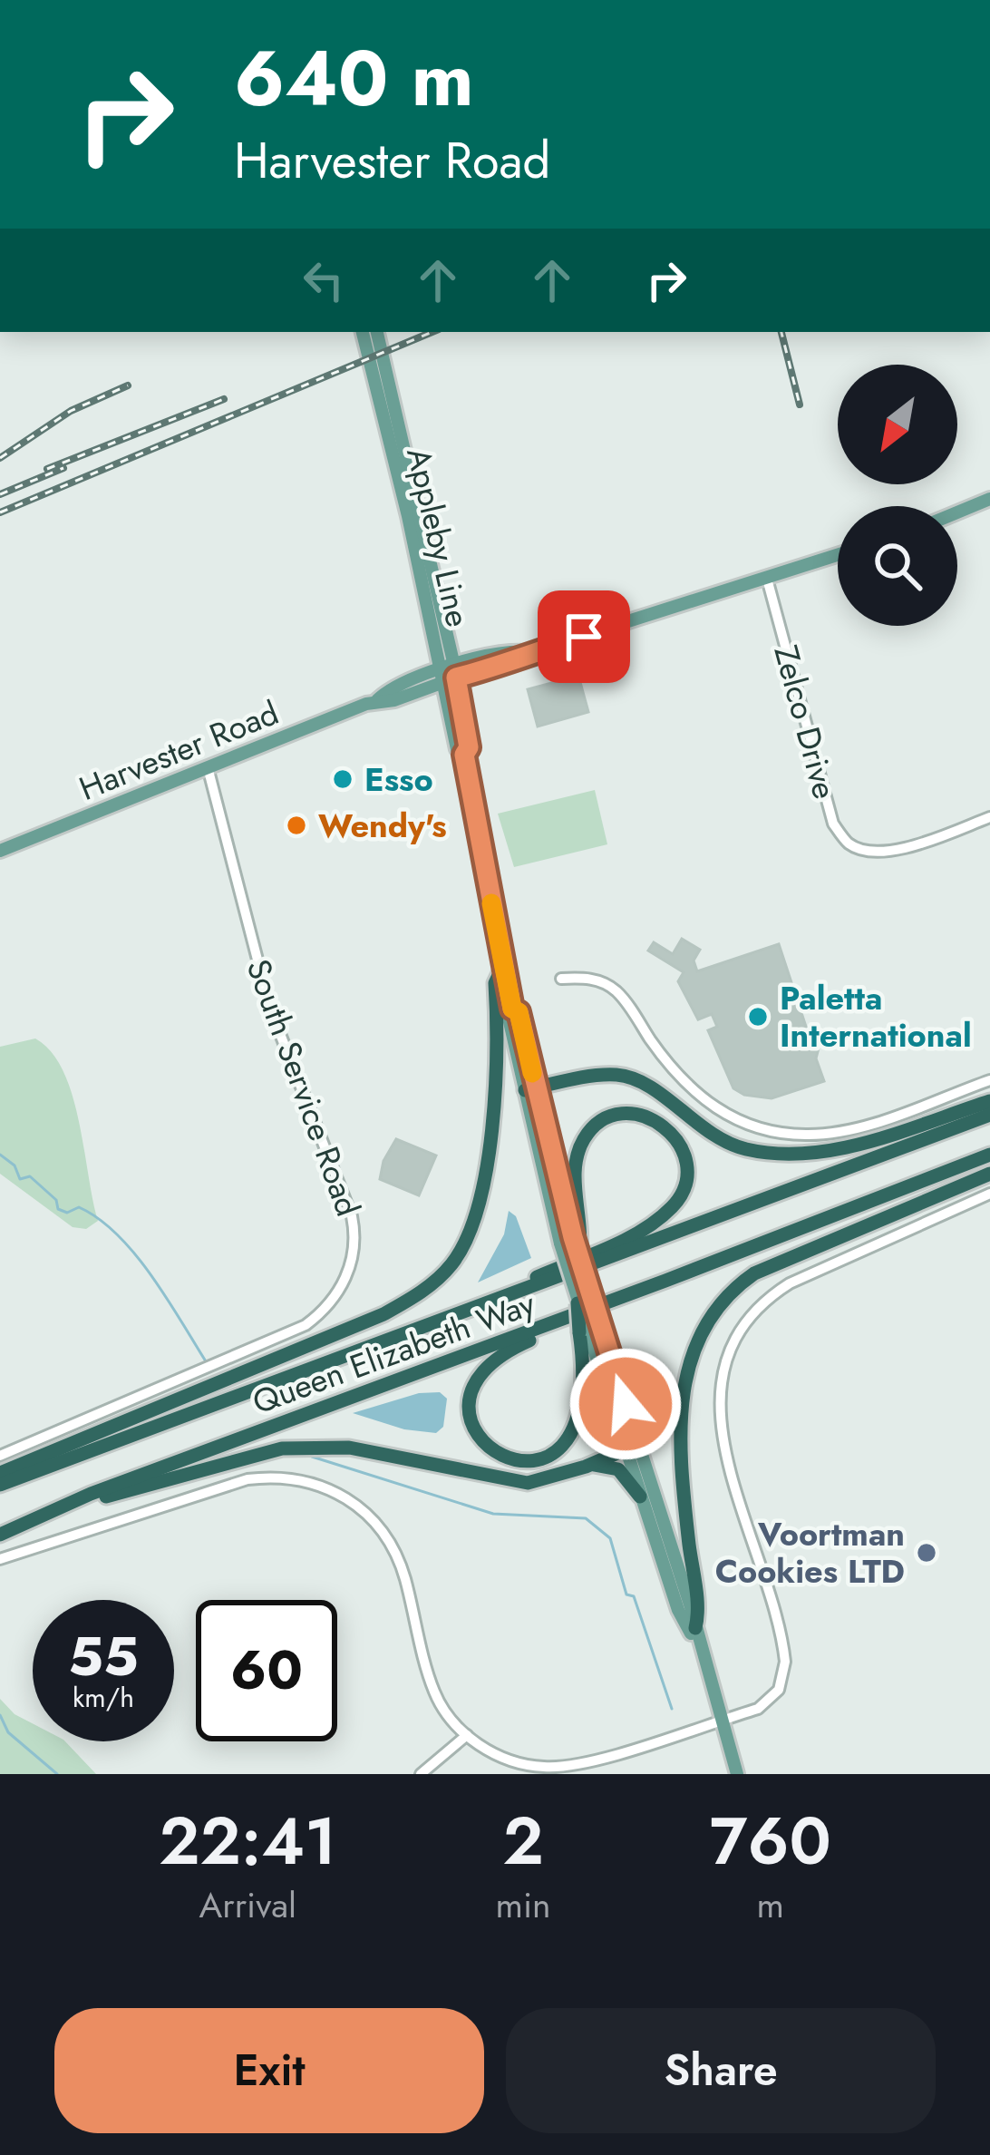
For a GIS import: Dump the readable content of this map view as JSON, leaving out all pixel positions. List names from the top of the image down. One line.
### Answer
{"streets":{"highway":["Queen Elizabeth Way"],"main road":["Appleby Line","Harvester Road"],"street":["Zelco Drive","South Service Road"]},"crossings":[["Appleby Line","Harvester Road"],["Zelco Drive","Harvester Road"],["Harvester Road","South Service Road"]],"places":["Esso","Wendy's","Paletta International","Voortman Cookies LTD"],"north":"bottom left","page":{"turn":["640 m","Harvester Road"],"speed":"55 km/h","limit":"60","eta":["22:41","Arrival","2","min","760","m"],"buttons":["Exit","Share"]}}
